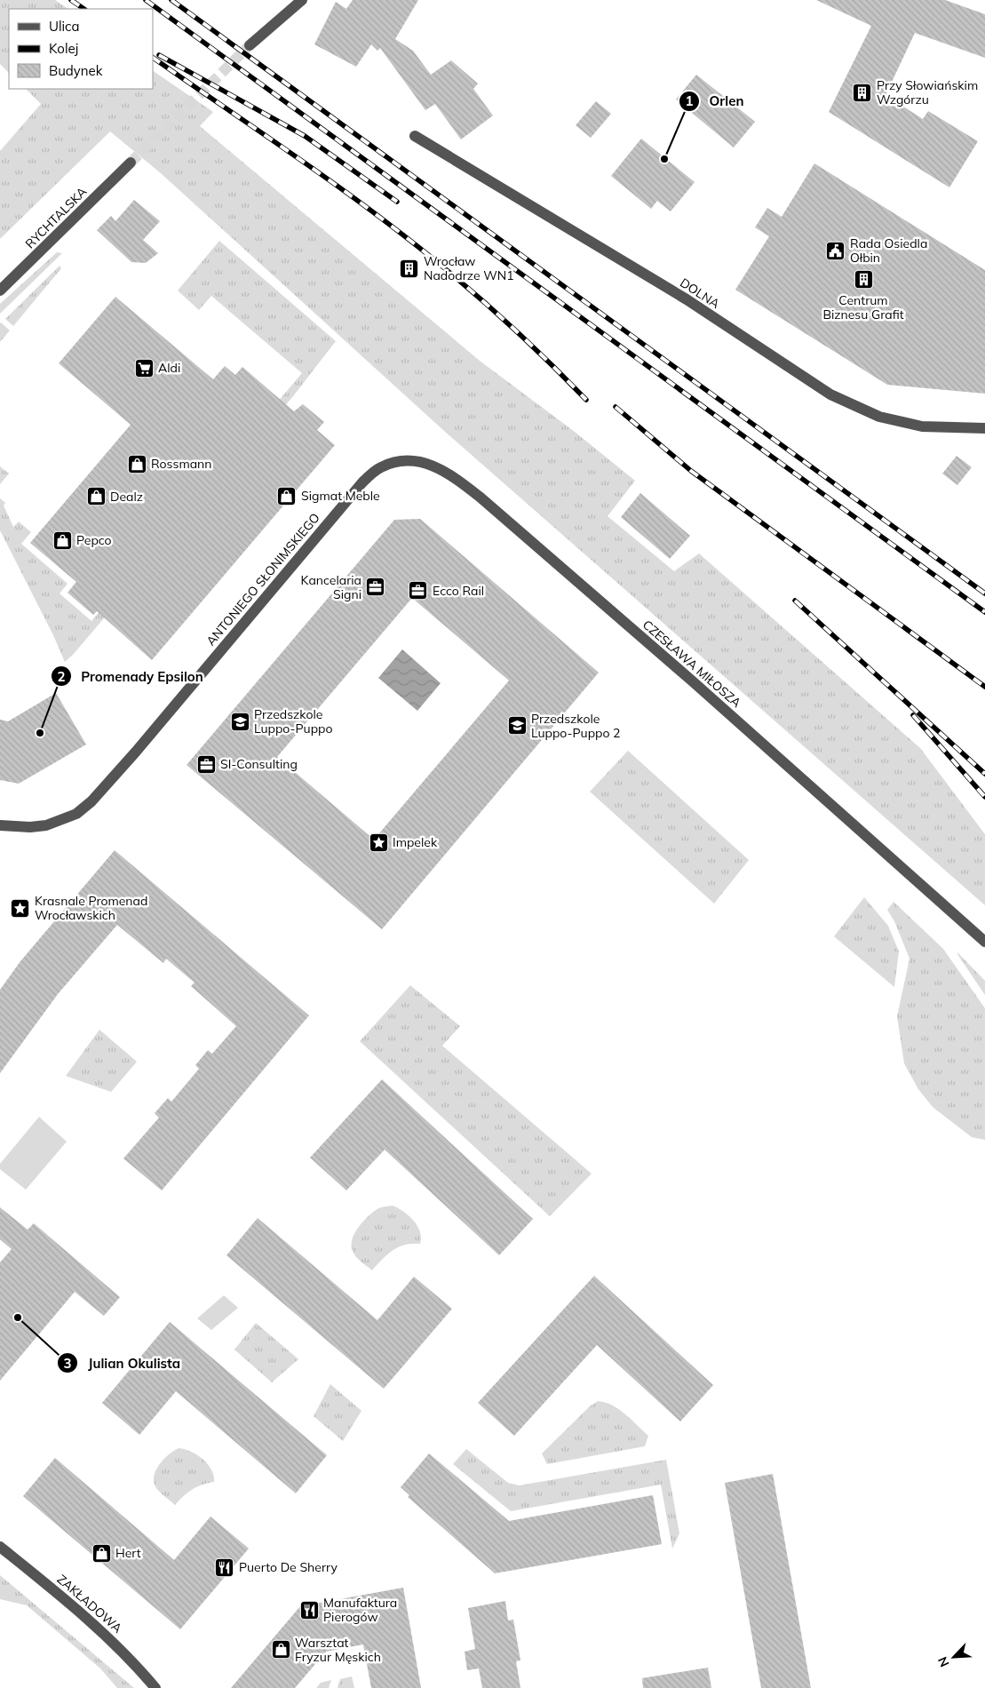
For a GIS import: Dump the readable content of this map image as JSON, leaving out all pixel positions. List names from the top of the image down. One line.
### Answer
{"streets":{"street":["RYCHTALSKA","DOLNA","ANTONIEGO SŁONIMSKIEGO","CZESŁAWA MIŁOSZA","ZAKŁADOWA"]},"crossings":[["ANTONIEGO SŁONIMSKIEGO","CZESŁAWA MIŁOSZA"]],"places":{"building":["Przy Słowiańskim Wzgórzu","Wrocław Nadodrze WN1","Centrum Biznesu Grafit"],"other":["Orlen","Promenady Epsilon","Julian Okulista"],"public building":["Rada Osiedla Ołbin"],"supermarket":["Aldi"],"shop":["Rossmann","Sigmat Meble","Dealz","Pepco","Hert","Warsztat Fryzur Męskich"],"office":["Kancelaria Signi","Ecco Rail","SI-Consulting"],"school or university":["Przedszkole Luppo-Puppo","Przedszkole Luppo-Puppo 2"],"place":["Impelek","Krasnale Promenad Wrocławskich"],"restaurant":["Puerto De Sherry","Manufaktura Pierogów"]},"legend":["Ulica","Kolej","Budynek"],"north":"bottom left"}
